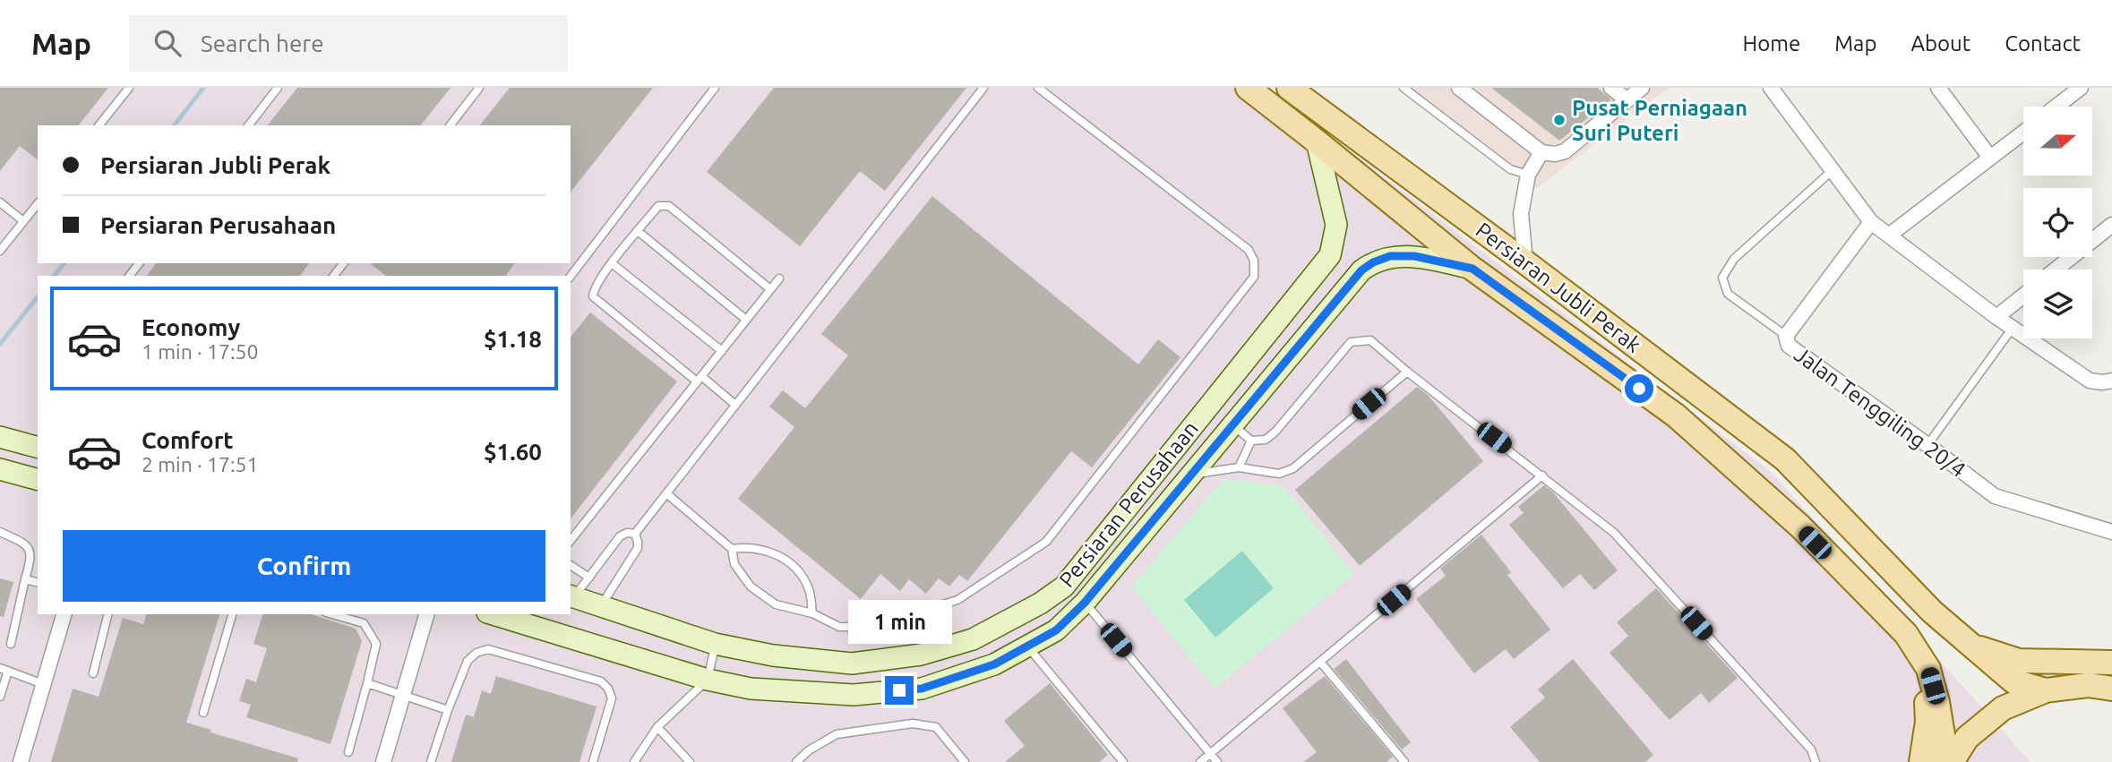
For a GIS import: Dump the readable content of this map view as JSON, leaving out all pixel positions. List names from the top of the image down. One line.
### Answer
{"streets":{"main road":["Persiaran Jubli Perak","Persiaran Perusahaan"],"street":["Jalan Tenggiling 20/4"]},"crossings":[["Persiaran Jubli Perak","Persiaran Perusahaan"]],"places":["Pusat Perniagaan Suri Puteri"],"north":"right","page":{"header":"Map","search":"Search here","nav":["Home","Map","About","Contact"],"banner":["Persiaran Jubli Perak","Persiaran Perusahaan"],"list":[{"name":"Economy","note":"1 min · 17:50","value":"$1.18"},{"name":"Comfort","note":"2 min · 17:51","value":"$1.60"}],"buttons":"Confirm","bubble":"1 min"}}
